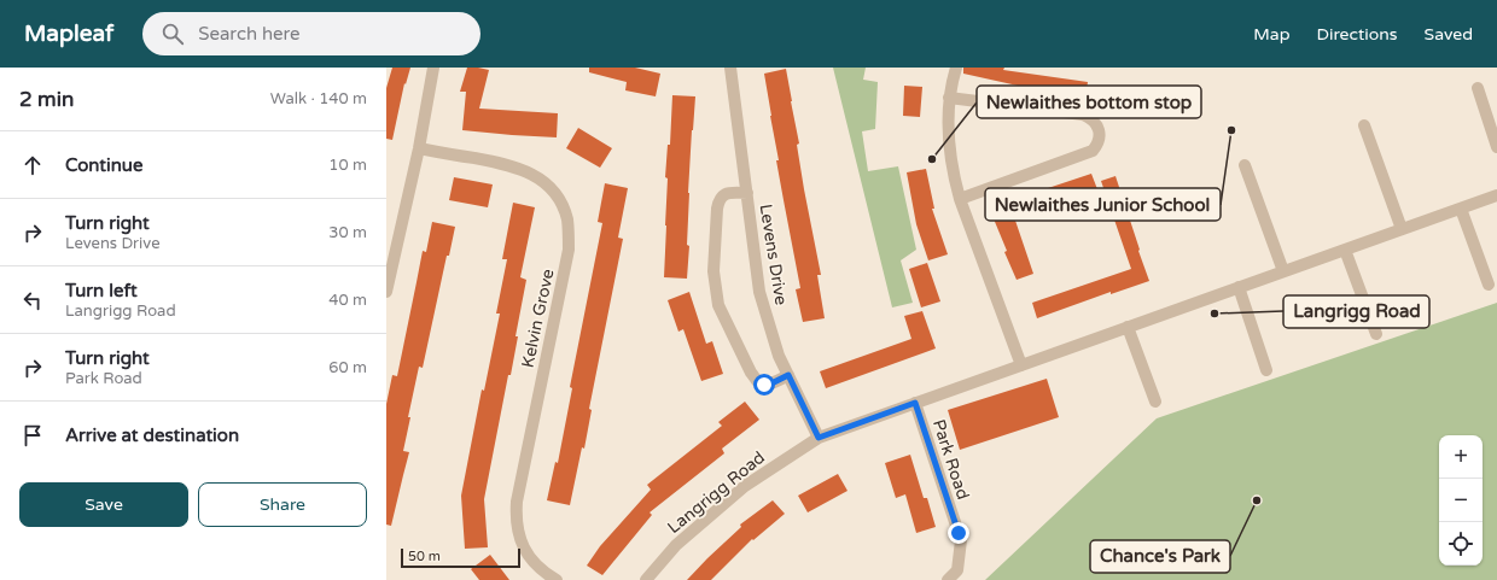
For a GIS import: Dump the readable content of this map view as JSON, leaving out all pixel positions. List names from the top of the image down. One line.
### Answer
{"streets":{"street":["Levens Drive","Kelvin Grove","Park Road","Langrigg Road"]},"crossings":[["Levens Drive","Langrigg Road"],["Park Road","Langrigg Road"]],"places":["Newlaithes Junior School","Newlaithes bottom stop","Langrigg Road","Chance's Park"],"scale_bar":"50 m","page":{"header":"Mapleaf","search":"Search here","nav":["Map","Directions","Saved"],"heading":["2 min","Walk · 140 m"],"list":[["Continue","10 m"],["Turn right","Levens Drive","30 m"],["Turn left","Langrigg Road","40 m"],["Turn right","Park Road","60 m"],"Arrive at destination"],"map_buttons":["+","−"],"buttons":["Save","Share"],"scale":"50 m"}}
